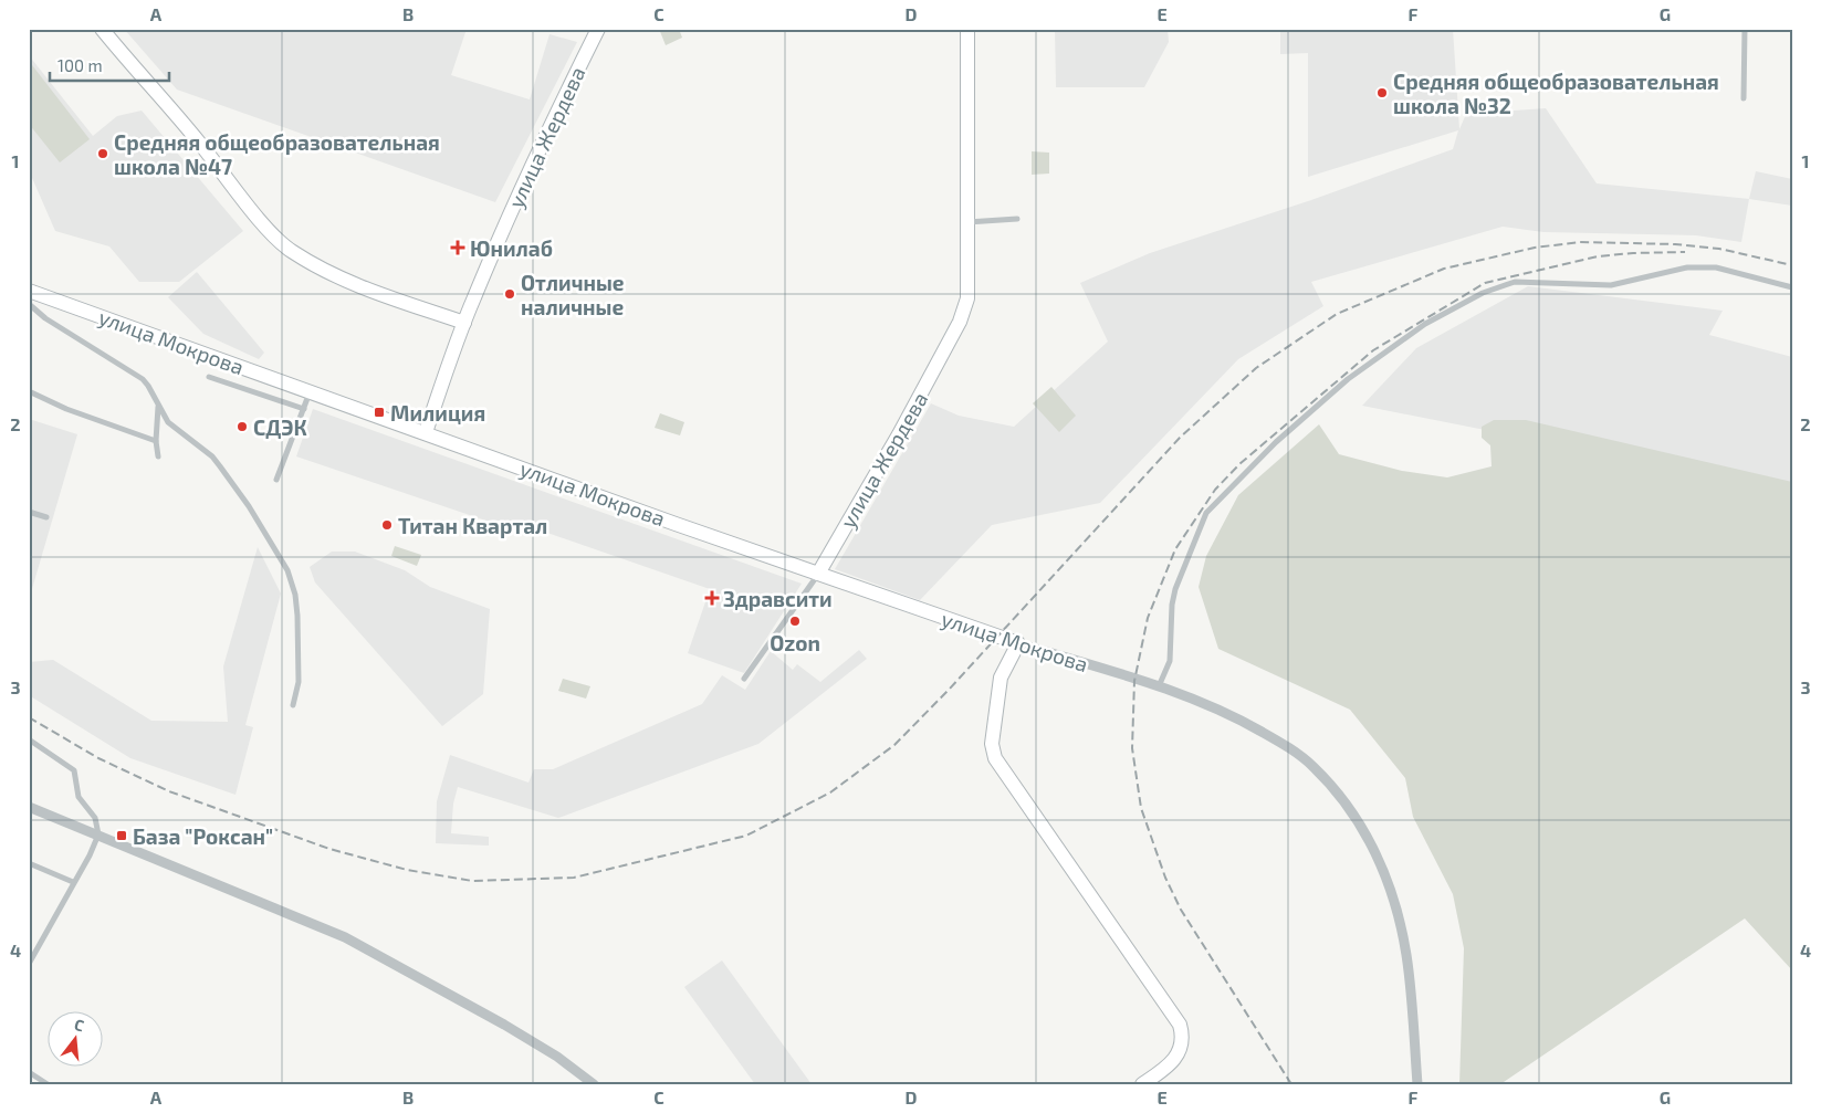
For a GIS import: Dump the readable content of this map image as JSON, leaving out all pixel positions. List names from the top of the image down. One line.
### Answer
{"streets":{"main road":["улица Жердева","улица Мокрова"]},"crossings":[["улица Жердева","улица Мокрова"]],"places":{"other":["Средняя общеобразовательная школа №32","Средняя общеобразовательная школа №47","Отличные наличные","СДЭК","Титан Квартал","Ozon"],"health":["Юнилаб","Здравсити"],"transit":["Милиция","База \"Роксан\""]},"scale_bar":"100 m","north":"top","grid":{"columns":["A","B","C","D","E","F","G"],"rows":["1","2","3","4"]}}
